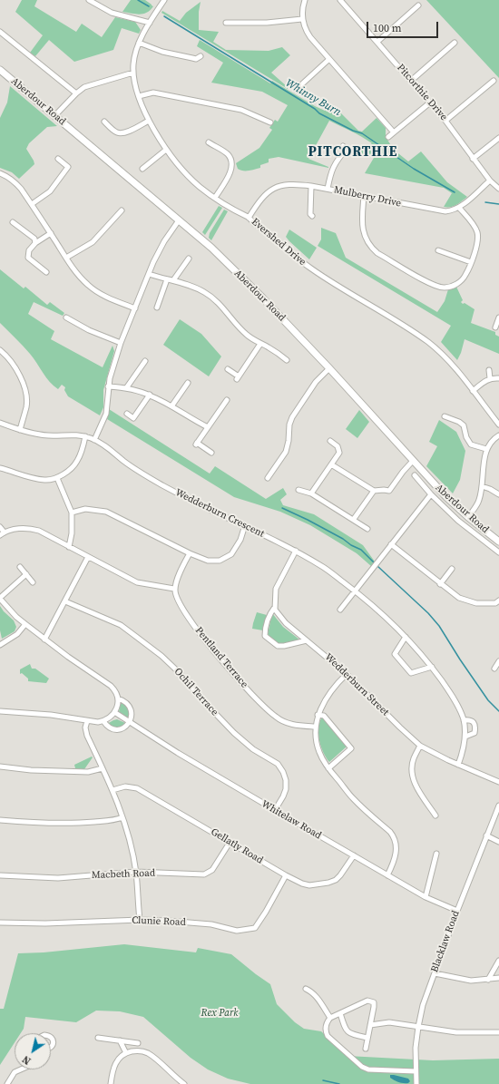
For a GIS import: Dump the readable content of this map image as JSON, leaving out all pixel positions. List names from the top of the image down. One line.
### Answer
{"streets":{"main road":["Aberdour Road"],"street":["Pitcorthie Drive","Mulberry Drive","Evershed Drive","Wedderburn Crescent","Pentland Terrace","Wedderburn Street","Ochil Terrace","Whitelaw Road","Gellatly Road","Macbeth Road","Clunie Road","Blacklaw Road"]},"crossings":[["Mulberry Drive","Evershed Drive"],["Wedderburn Crescent","Wedderburn Street"],["Ochil Terrace","Whitelaw Road"],["Whitelaw Road","Gellatly Road"],["Whitelaw Road","Blacklaw Road"],["Gellatly Road","Macbeth Road"],["Gellatly Road","Clunie Road"]],"districts":["PITCORTHIE"],"water":["Whinny Burn"],"parks":["Rex Park"],"scale_bar":"100 m","north":"bottom left"}
